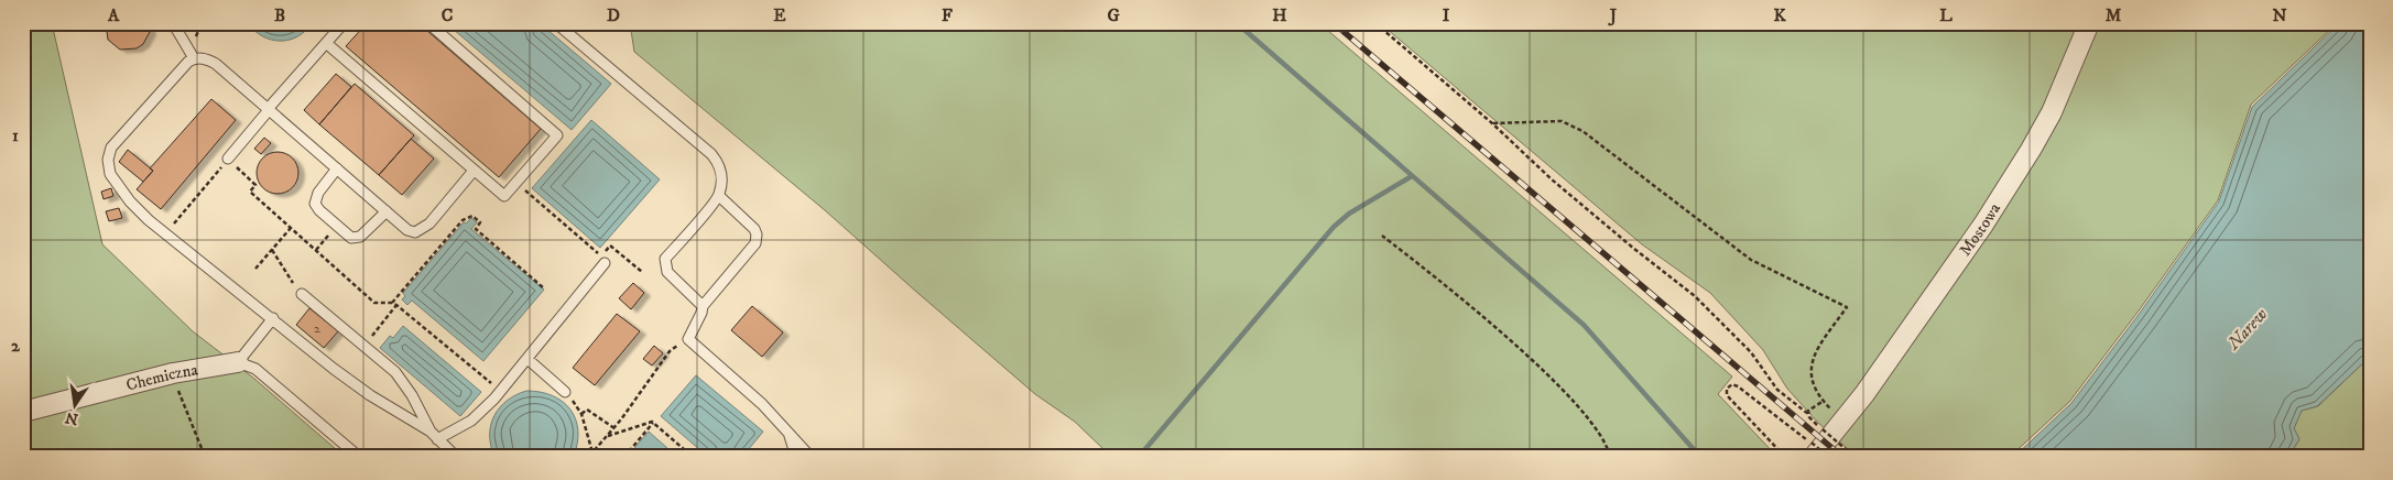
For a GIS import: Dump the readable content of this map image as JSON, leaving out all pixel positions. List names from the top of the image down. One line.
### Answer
{"streets":{"street":["Mostowa","Chemiczna"]},"water":["Narew"],"house_numbers":["2"],"north":"bottom","grid":{"columns":["A","B","C","D","E","F","G","H","I","J","K","L","M","N"],"rows":["1","2"]}}
